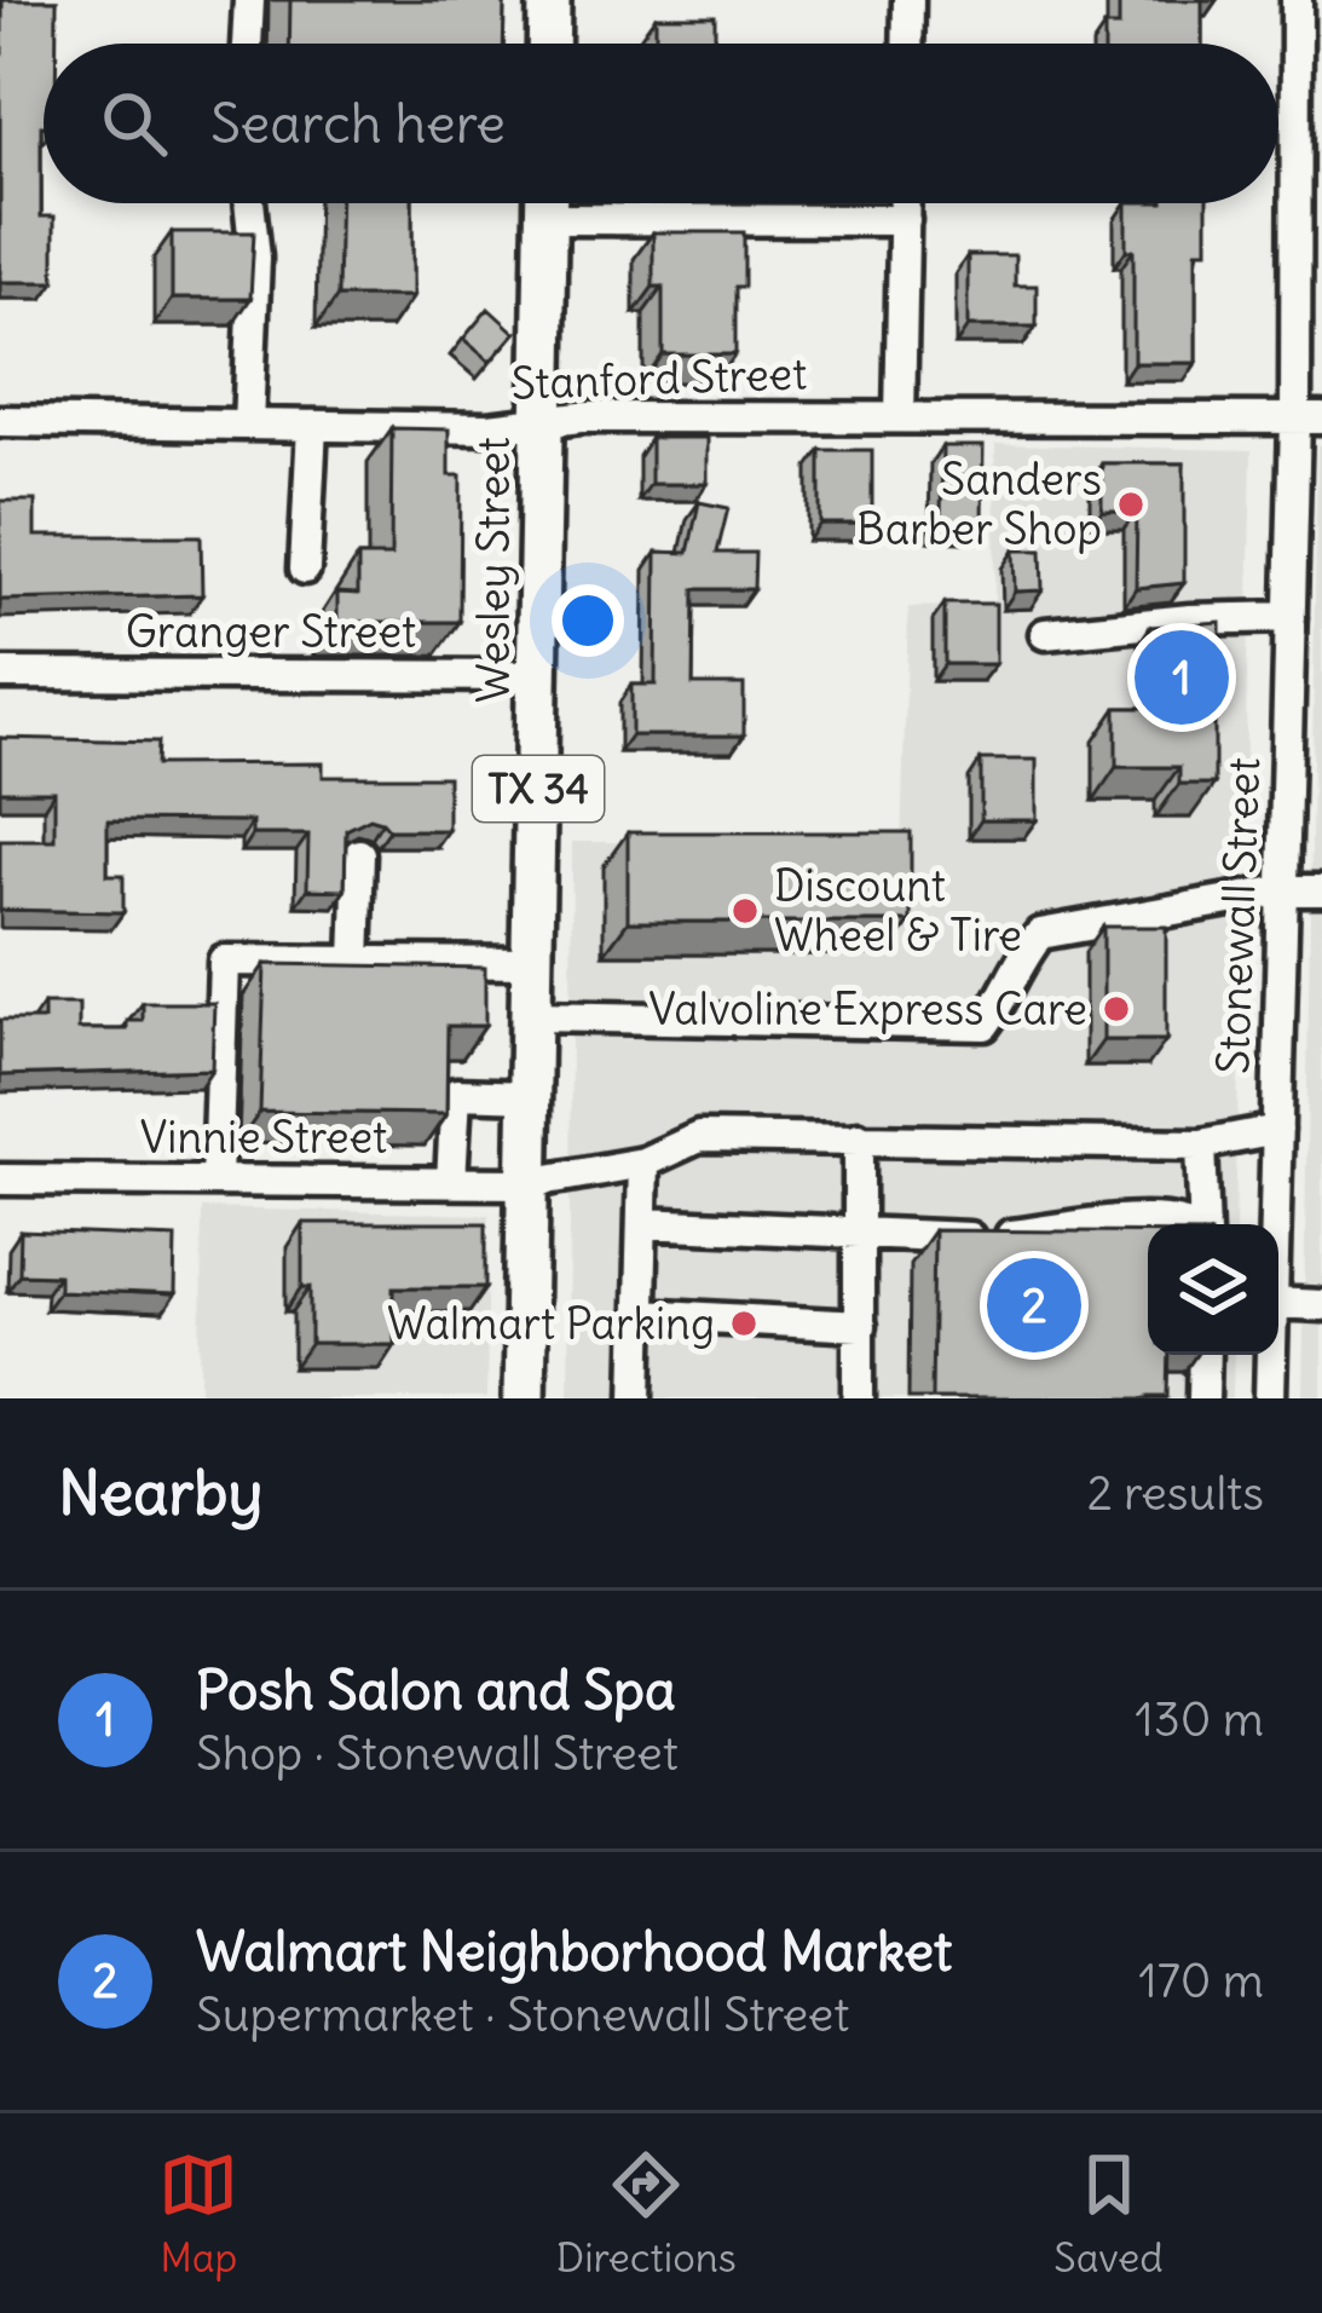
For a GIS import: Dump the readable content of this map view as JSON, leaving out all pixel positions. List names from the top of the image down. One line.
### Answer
{"streets":{"main road":["Wesley Street","TX 34"],"street":["Stanford Street","Granger Street","Stonewall Street","Vinnie Street"]},"crossings":[["Stanford Street","Wesley Street"],["Stanford Street","Stonewall Street"],["Wesley Street","Granger Street"],["Wesley Street","Vinnie Street"],["Stonewall Street","Vinnie Street"]],"places":["Sanders Barber Shop","Discount Wheel & Tire","Valvoline Express Care","Walmart Parking"],"page":{"search":"Search here","pins":["1","2"],"heading":["Nearby","2 results"],"list":[{"mark":"1","name":"Posh Salon and Spa","note":"Shop · Stonewall Street","value":"130 m"},{"mark":"2","name":"Walmart Neighborhood Market","note":"Supermarket · Stonewall Street","value":"170 m"}],"nav":["Map","Directions","Saved"]}}
